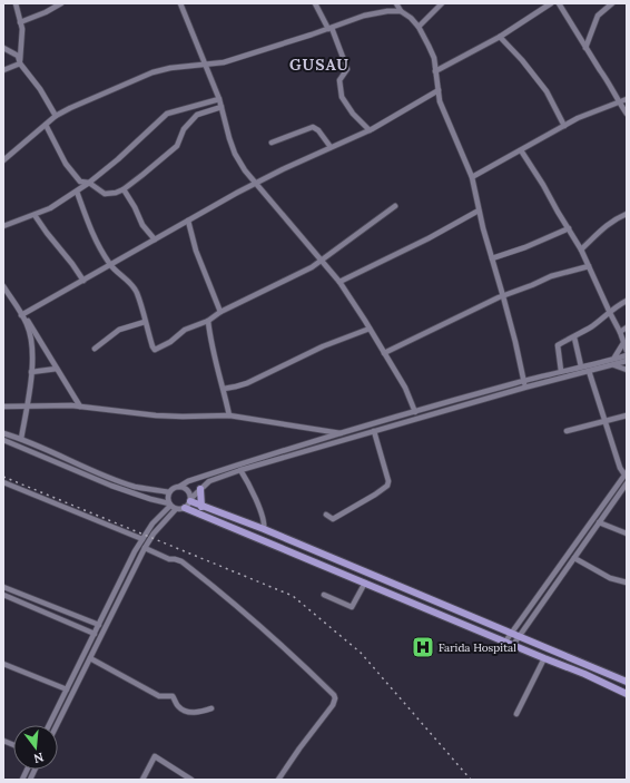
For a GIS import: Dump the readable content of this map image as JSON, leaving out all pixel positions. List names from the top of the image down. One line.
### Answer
{"districts":["GUSAU"],"places":{"hospital":["Farida Hospital"]},"north":"bottom"}
